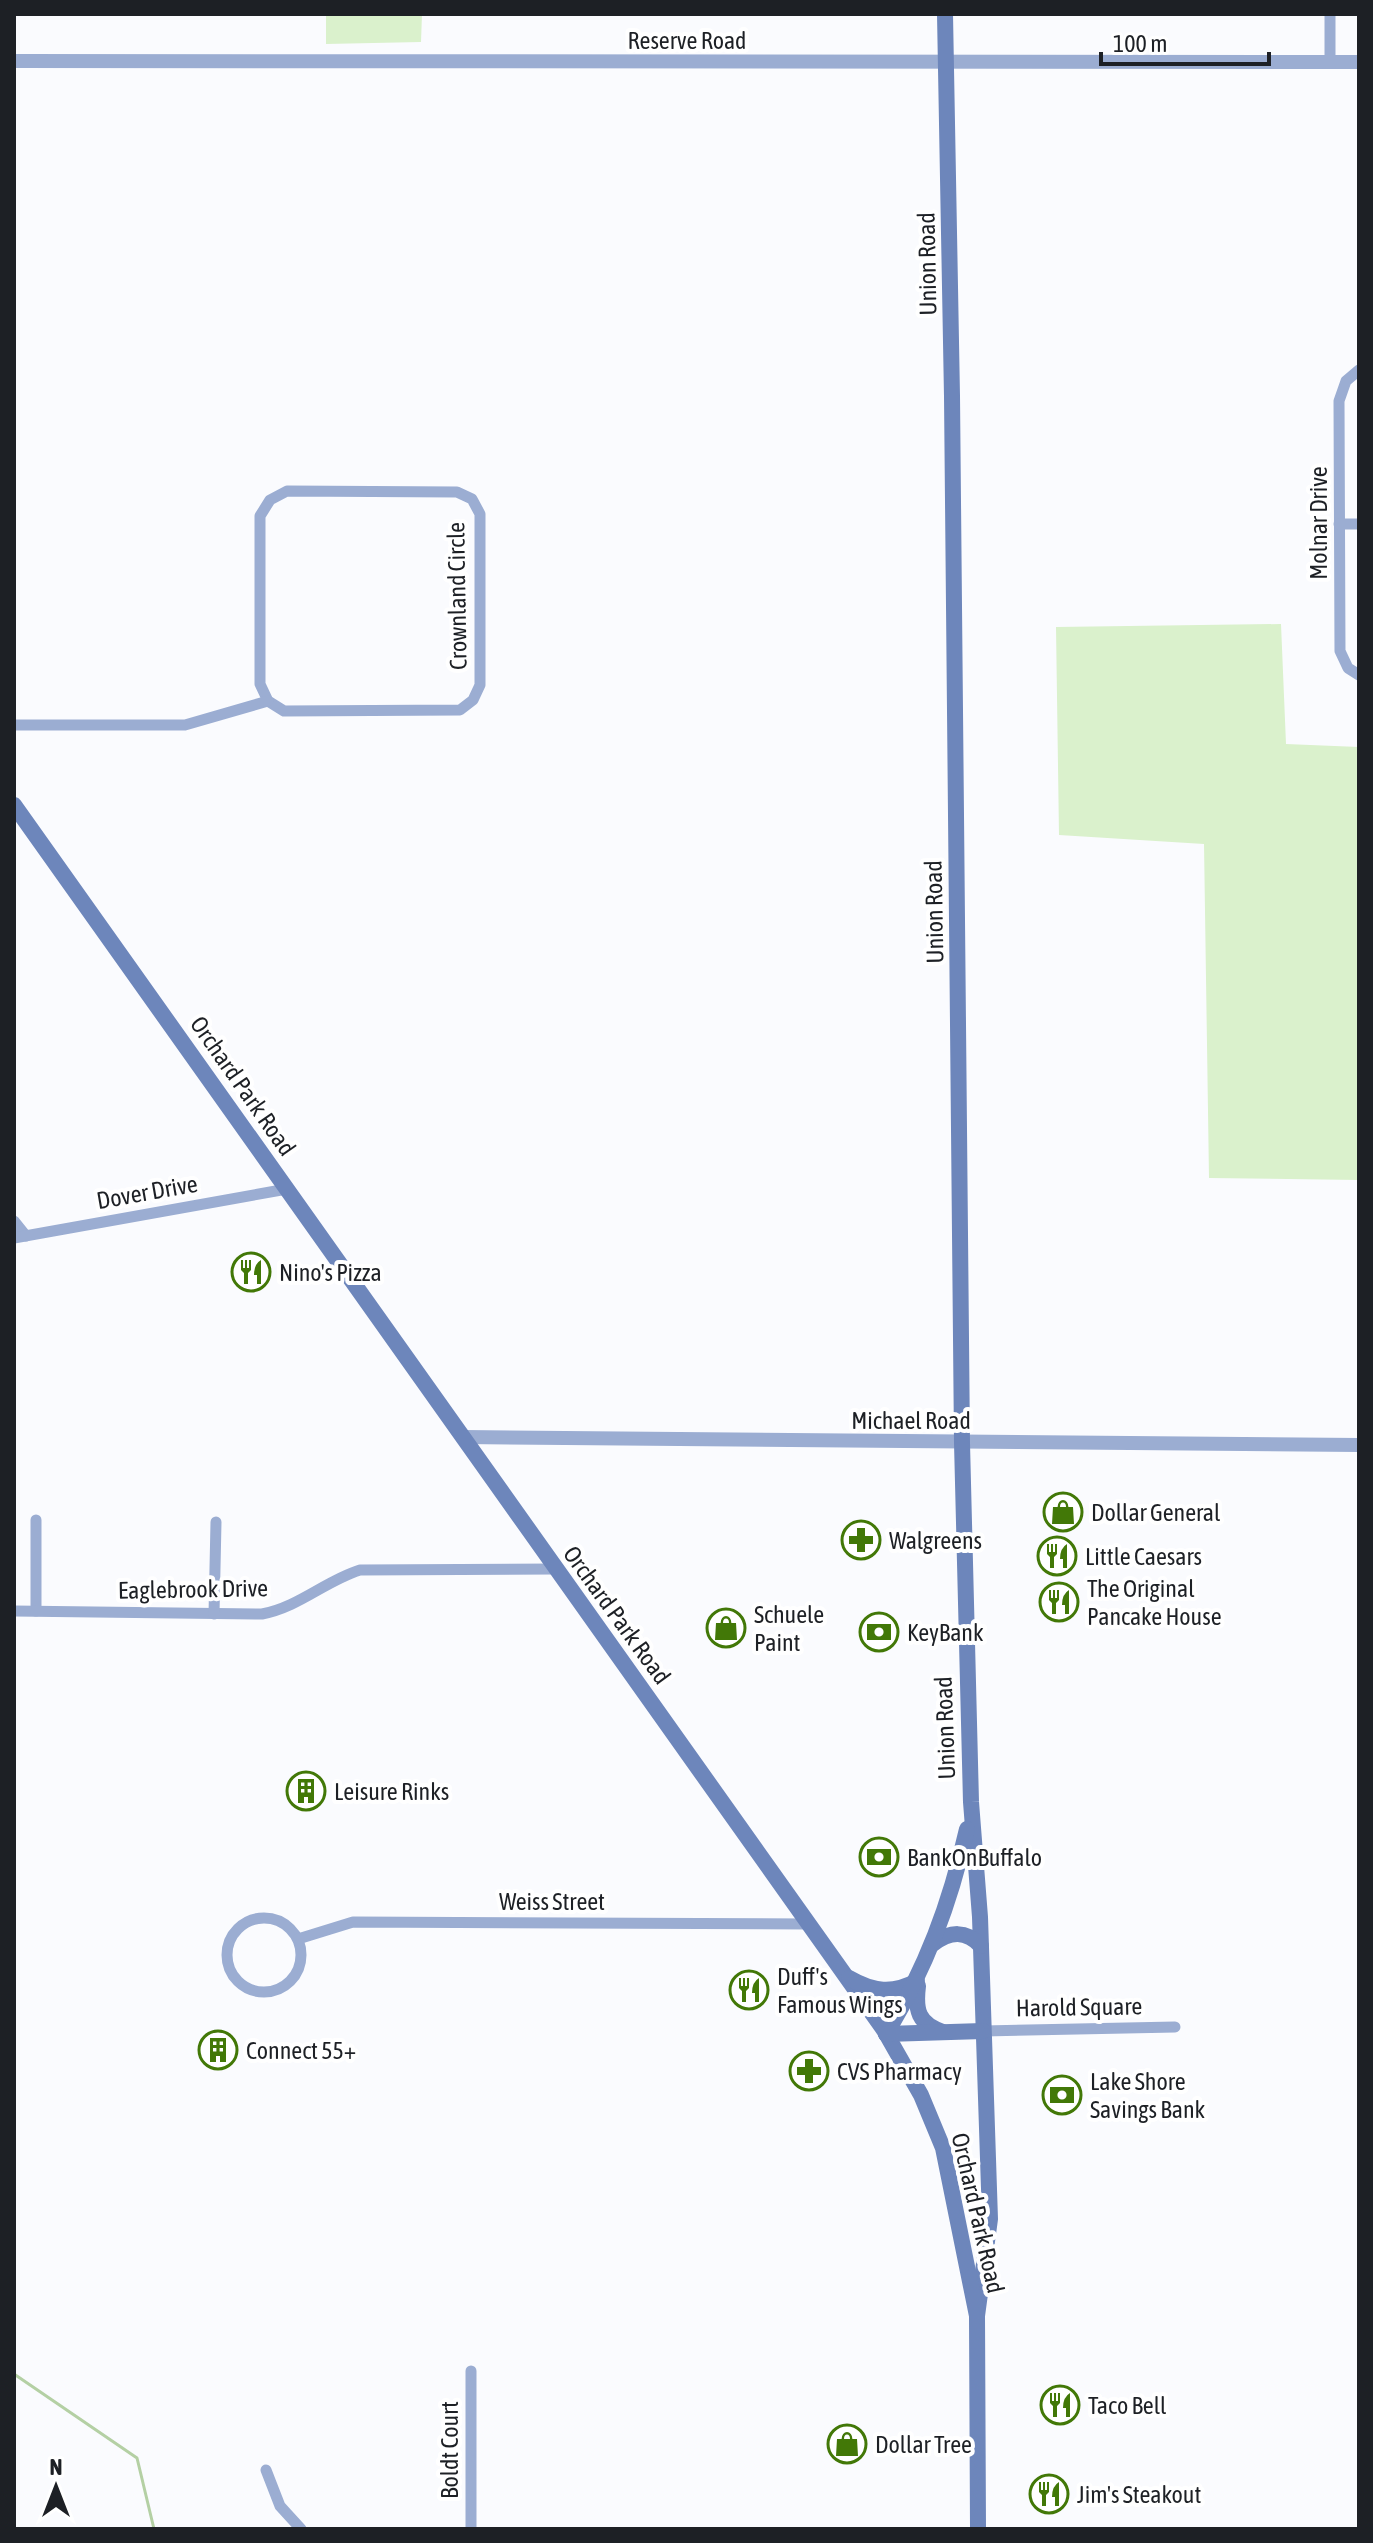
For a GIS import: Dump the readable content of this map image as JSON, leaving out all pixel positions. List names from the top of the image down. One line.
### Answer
{"streets":{"main road":["Union Road","Orchard Park Road"],"street":["Reserve Road","Molnar Drive","Crownland Circle","Dover Drive","Michael Road","Eaglebrook Drive","Weiss Street","Harold Square","Boldt Court"]},"crossings":[["Reserve Road","Union Road"],["Union Road","Orchard Park Road"],["Union Road","Michael Road"],["Union Road","Harold Square"],["Orchard Park Road","Dover Drive"],["Orchard Park Road","Michael Road"],["Orchard Park Road","Eaglebrook Drive"],["Orchard Park Road","Weiss Street"]],"places":{"restaurant":["Nino's Pizza","Little Caesars","The Original Pancake House","Duff's Famous Wings","Taco Bell","Jim's Steakout"],"shop":["Dollar General","Schuele Paint","Dollar Tree"],"pharmacy":["Walgreens","CVS Pharmacy"],"bank":["KeyBank","BankOnBuffalo","Lake Shore Savings Bank"],"building":["Leisure Rinks","Connect 55+"]},"scale_bar":"100 m","north":"top"}
